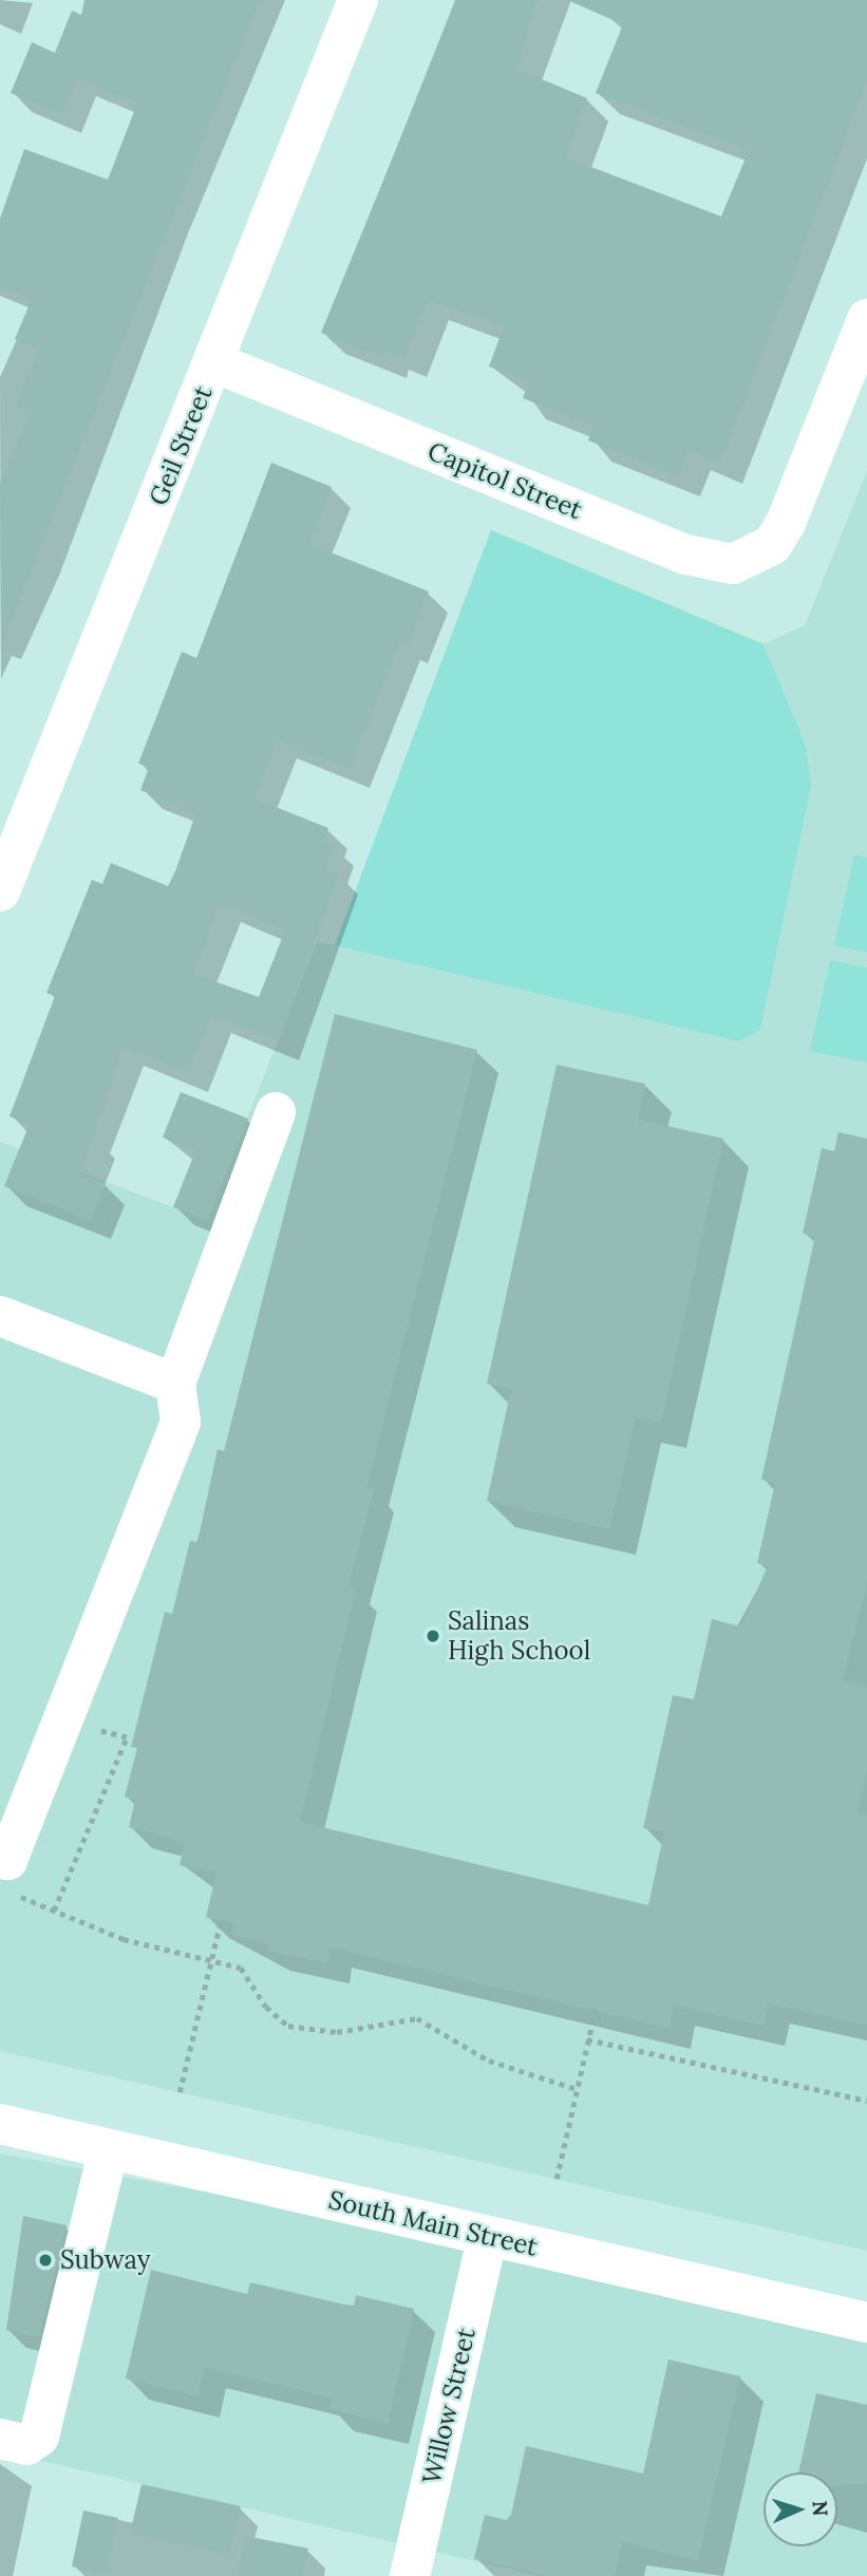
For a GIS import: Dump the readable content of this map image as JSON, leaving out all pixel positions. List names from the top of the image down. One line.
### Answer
{"streets":{"street":["Geil Street","Capitol Street","South Main Street","Willow Street"]},"crossings":[["Geil Street","Capitol Street"],["South Main Street","Willow Street"]],"places":["Salinas High School","Subway"],"north":"right"}
